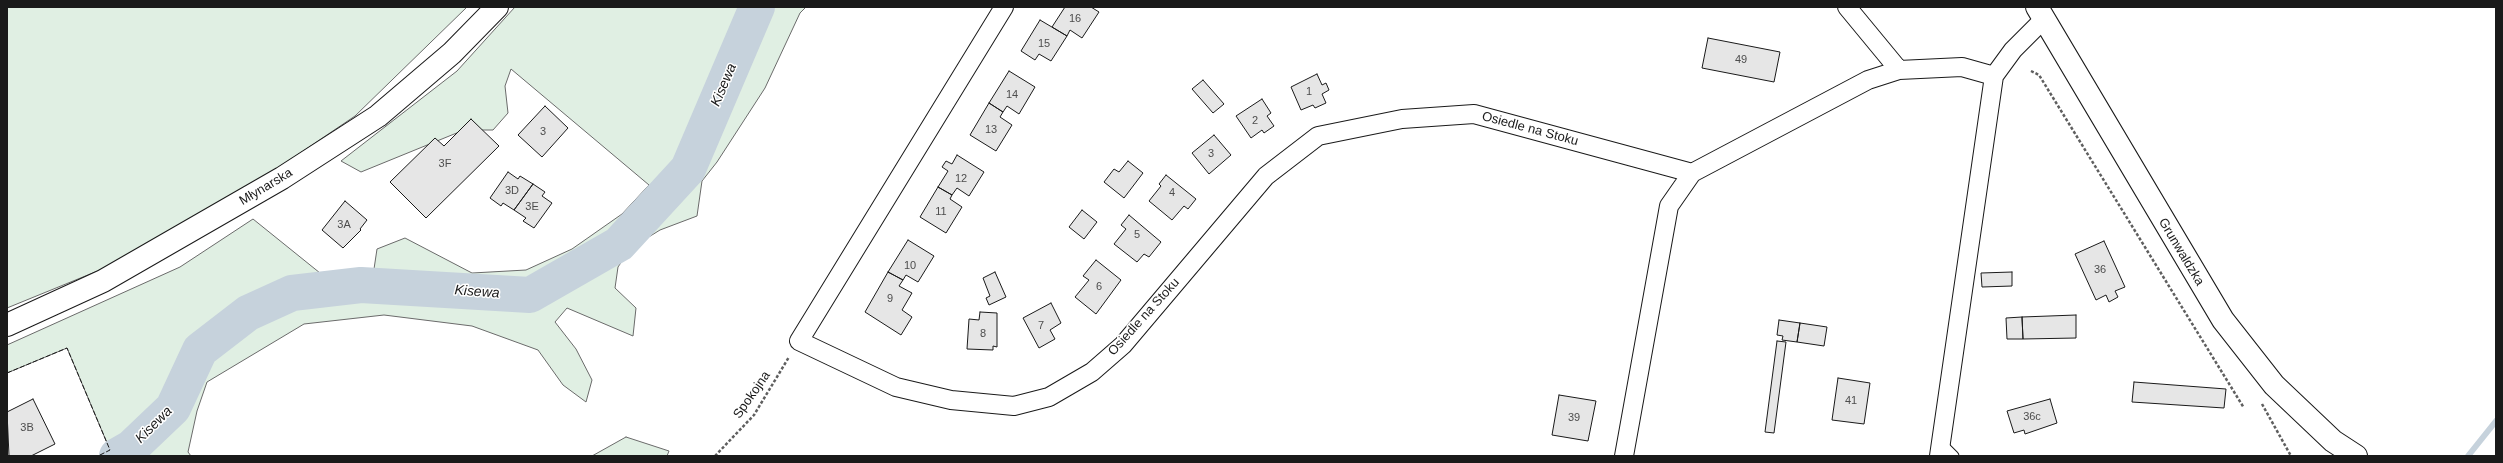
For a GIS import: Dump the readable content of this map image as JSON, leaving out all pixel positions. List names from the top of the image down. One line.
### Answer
{"streets":{"street":["Osiedle na Stoku","Młynarska","Grunwaldzka"],"path":["Spokojna"]},"crossings":[["Osiedle na Stoku","Spokojna"]],"water":["Kisewa"],"house_numbers":["16","15","49","1","14","2","13","3","3","3F","12","3D","4","3E","11","3A","5","10","36","6","9","7","8","41","36c","39","3B"]}
